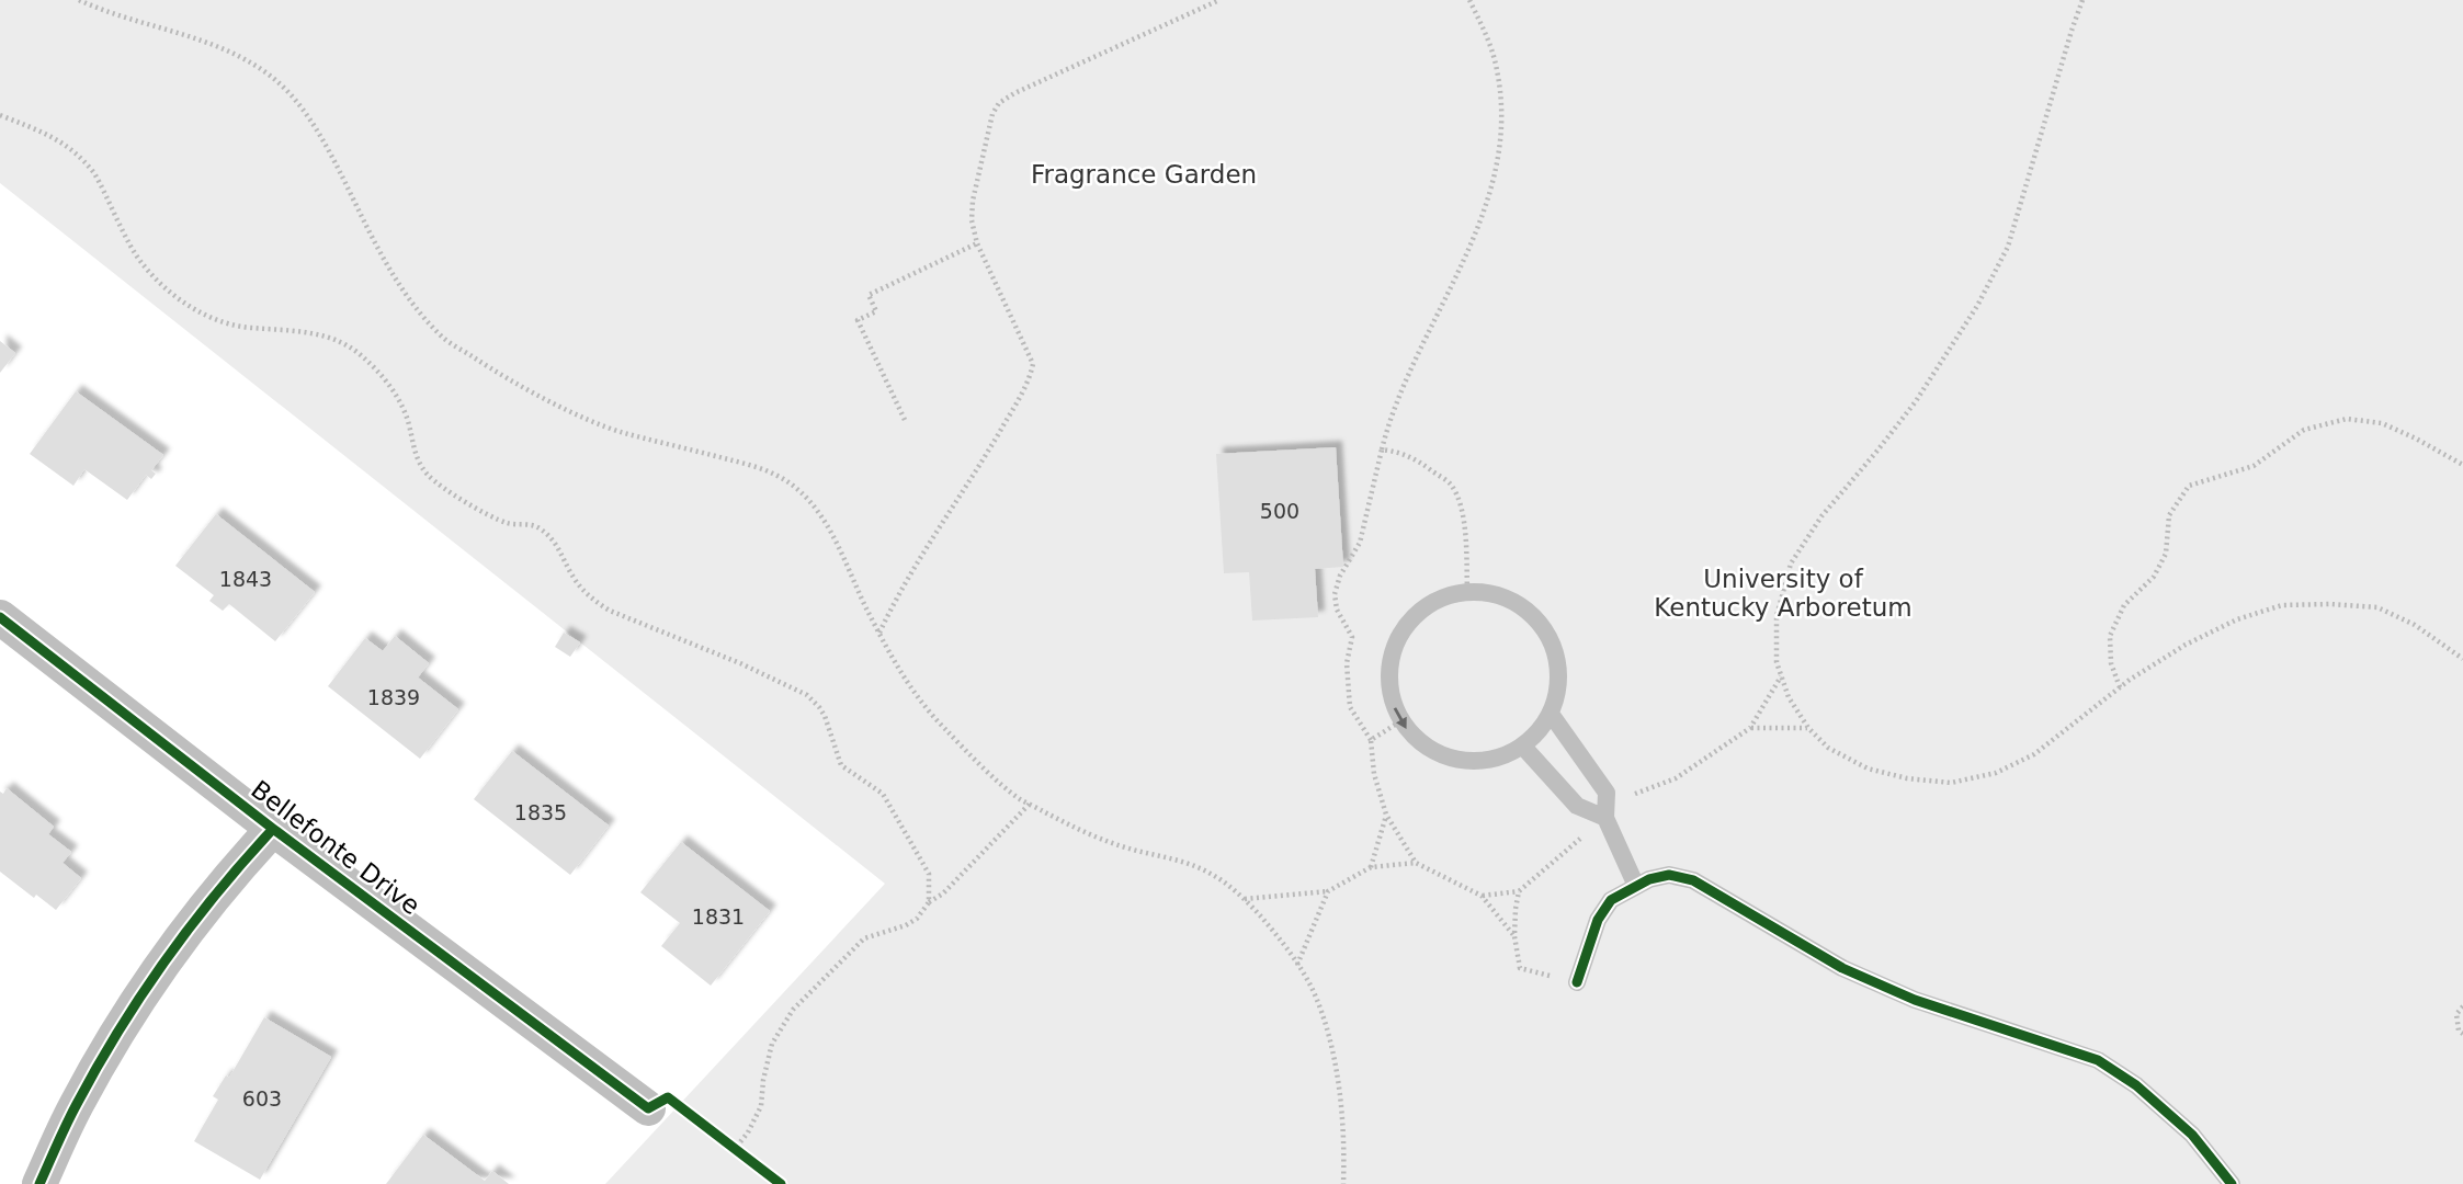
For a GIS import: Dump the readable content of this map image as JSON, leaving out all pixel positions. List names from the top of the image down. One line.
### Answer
{"streets":{"street":["Bellefonte Drive"]},"parks":["Fragrance Garden","University of Kentucky Arboretum"],"house_numbers":["500","1843","1839","1835","1831","603"]}
